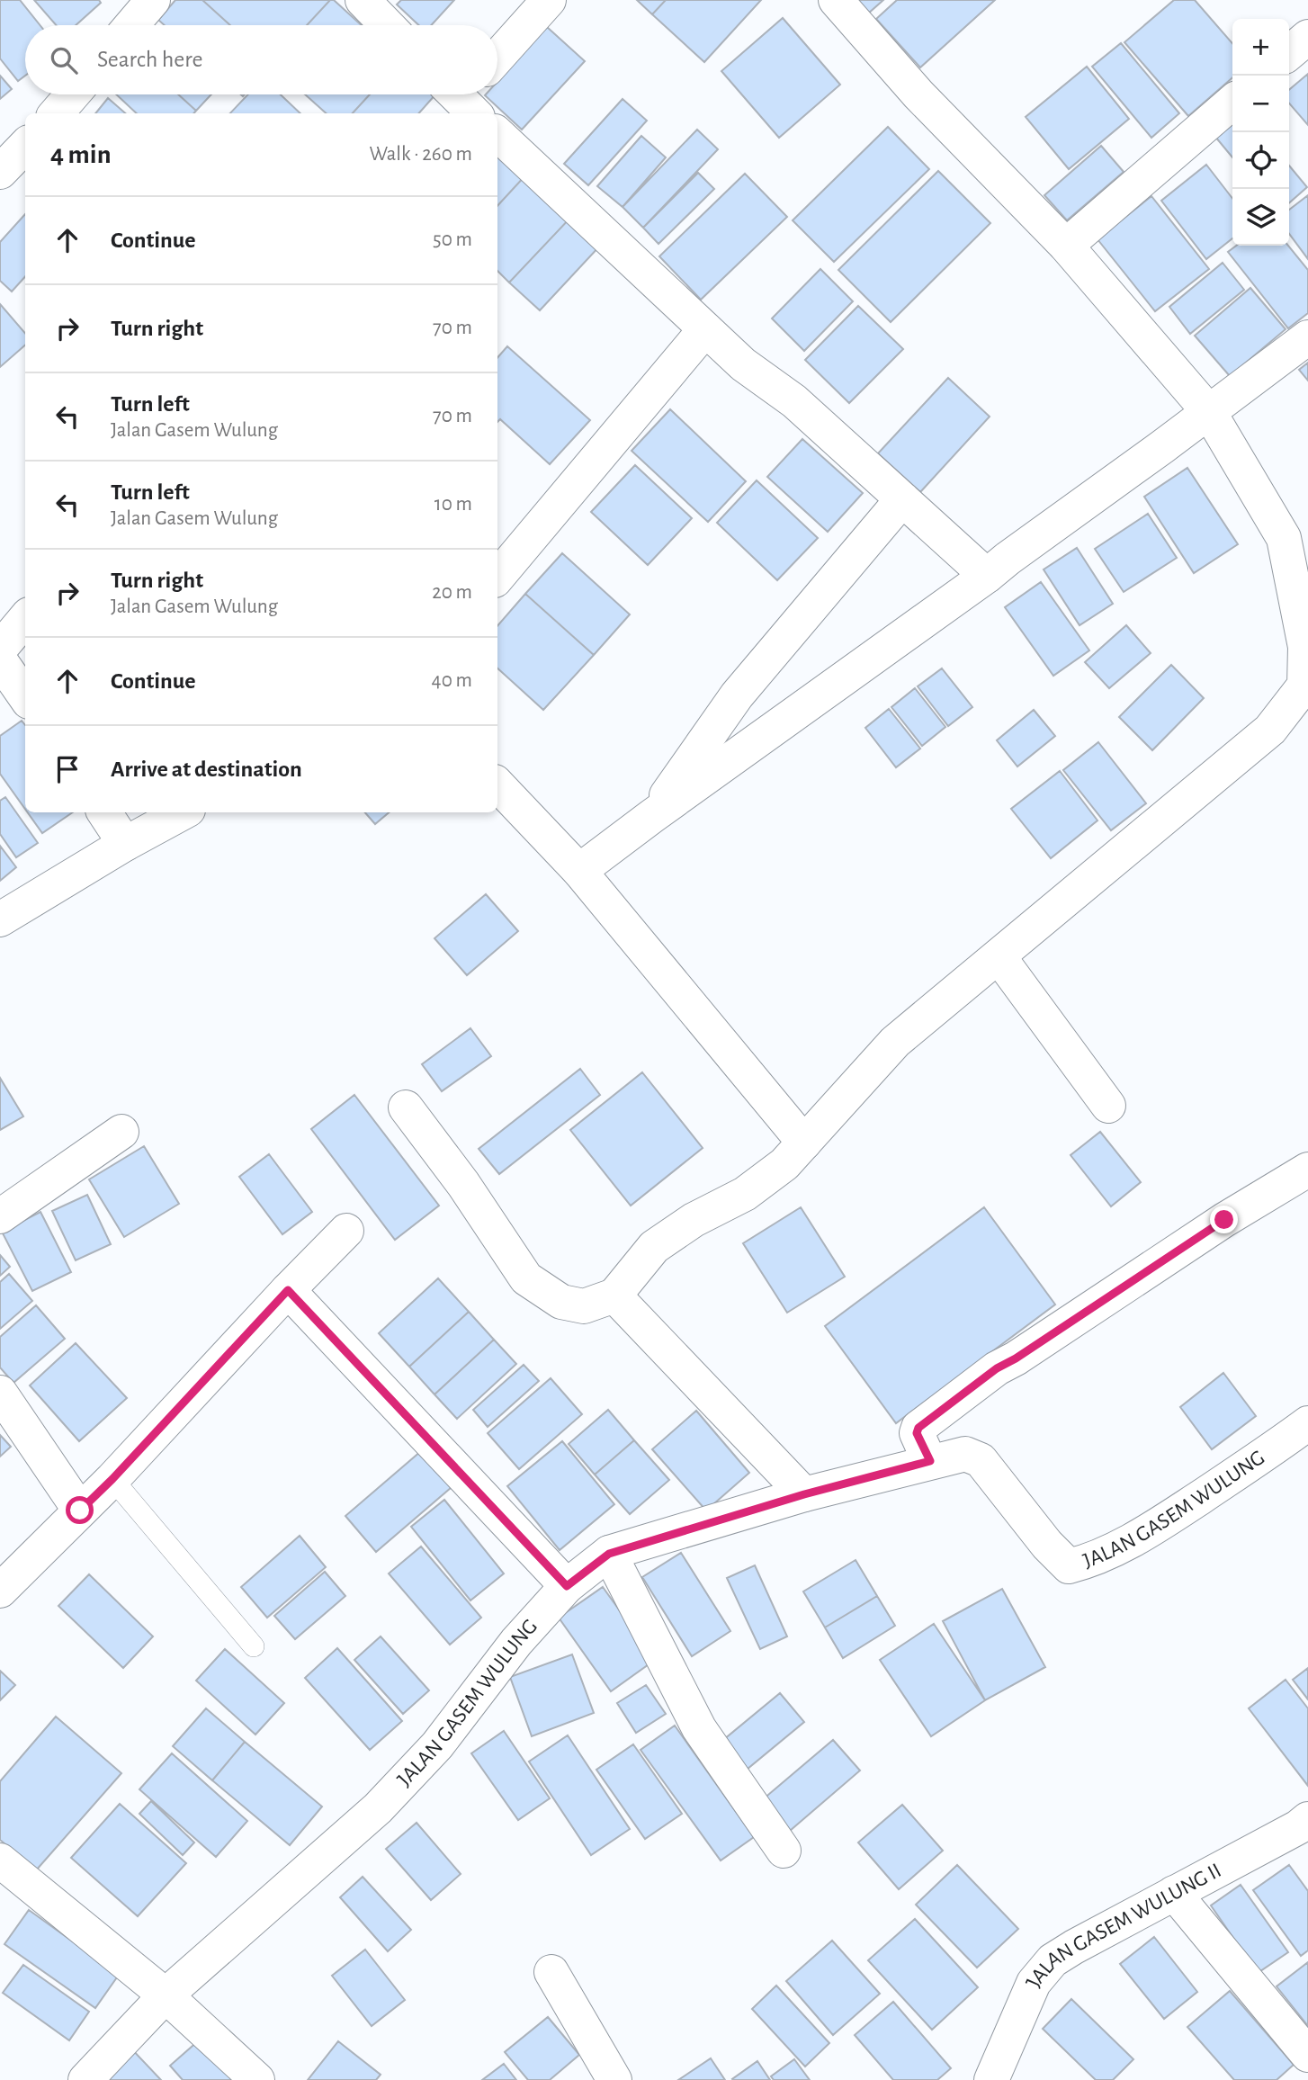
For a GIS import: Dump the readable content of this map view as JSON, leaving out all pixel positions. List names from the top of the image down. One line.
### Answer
{"streets":{"street":["JALAN GASEM WULUNG","JALAN GASEM WULUNG II"]},"page":{"map_buttons":["+","−"],"search":"Search here","heading":["4 min","Walk · 260 m"],"list":[["Continue","50 m"],["Turn right","70 m"],["Turn left","Jalan Gasem Wulung","70 m"],["Turn left","Jalan Gasem Wulung","10 m"],["Turn right","Jalan Gasem Wulung","20 m"],["Continue","40 m"],"Arrive at destination"]}}
